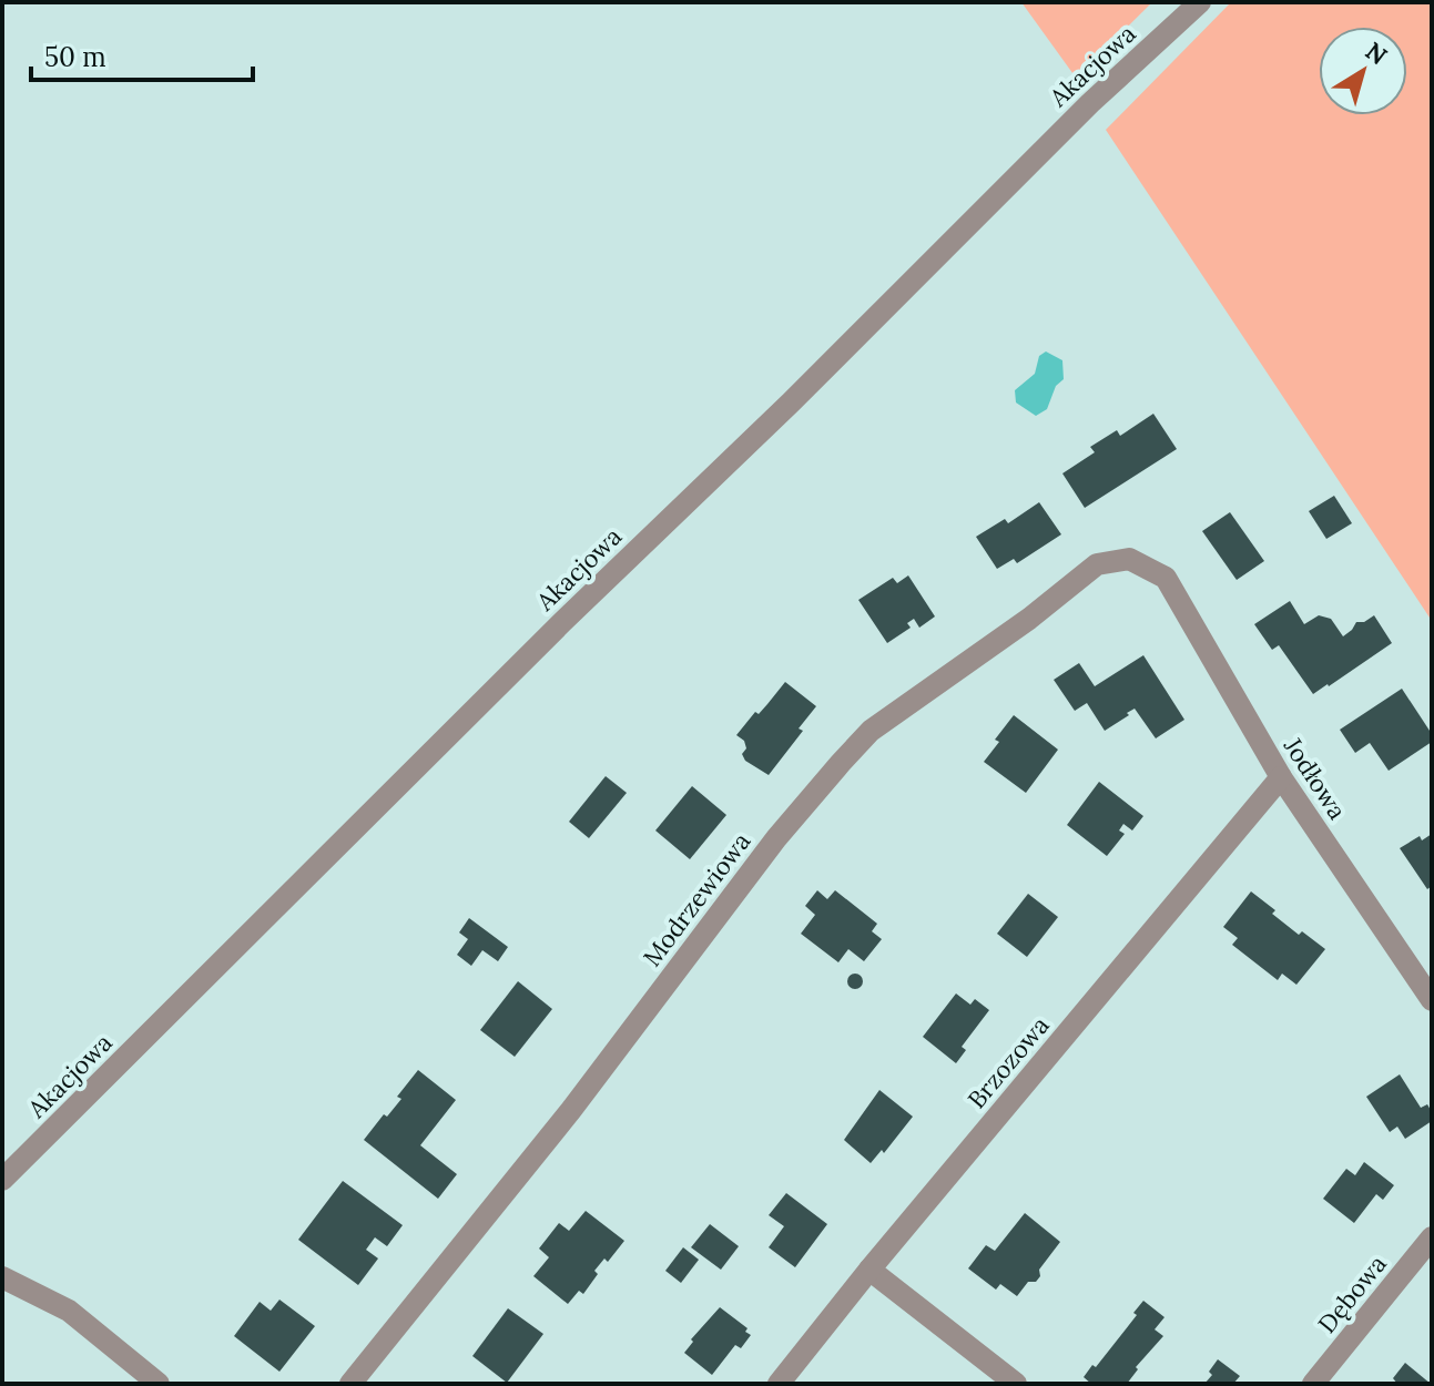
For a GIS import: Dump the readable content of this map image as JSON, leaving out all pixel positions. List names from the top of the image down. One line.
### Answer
{"streets":{"street":["Akacjowa","Jodłowa","Modrzewiowa","Brzozowa","Dębowa"]},"crossings":[["Jodłowa","Modrzewiowa"],["Jodłowa","Brzozowa"]],"scale_bar":"50 m","north":"top right"}
